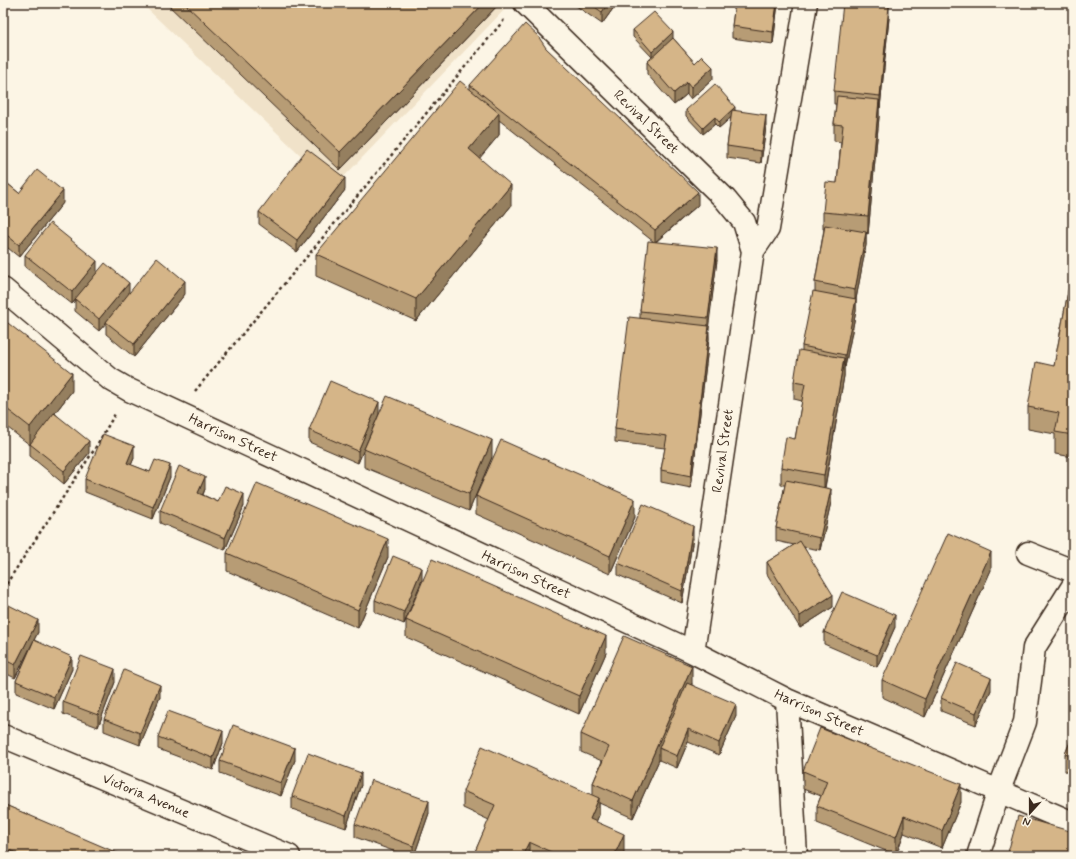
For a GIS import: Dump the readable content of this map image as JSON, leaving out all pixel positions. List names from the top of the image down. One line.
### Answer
{"streets":{"street":["Revival Street","Harrison Street","Victoria Avenue"]},"crossings":[["Revival Street","Harrison Street"]],"north":"bottom"}
